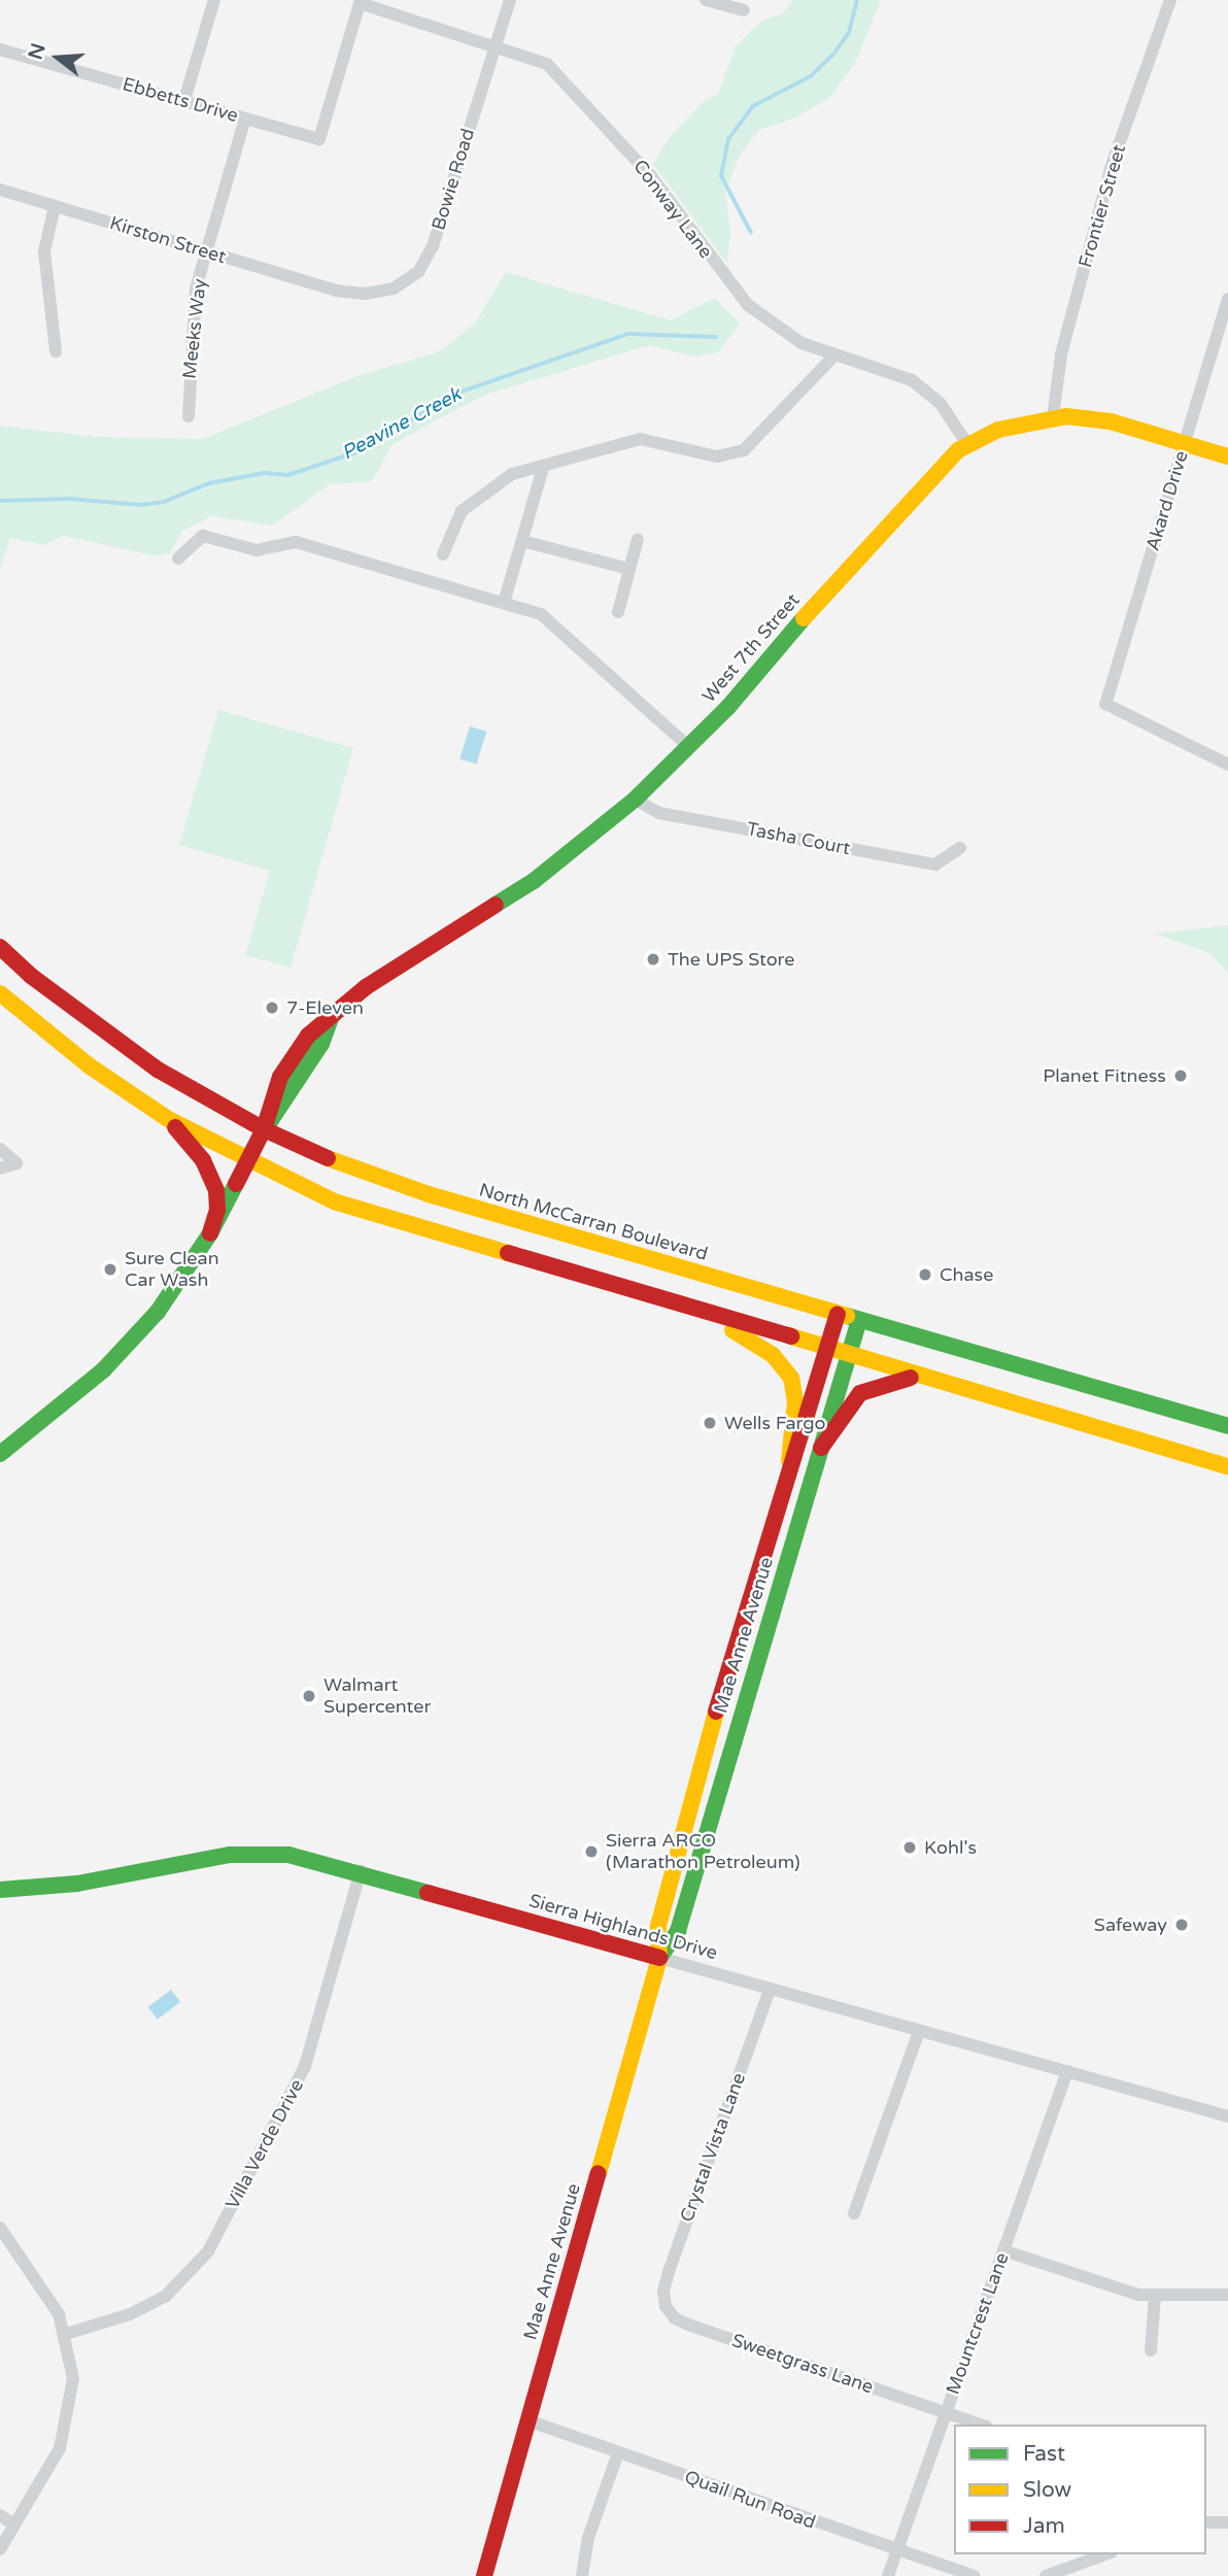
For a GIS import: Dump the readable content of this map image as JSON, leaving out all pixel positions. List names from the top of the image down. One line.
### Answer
{"streets":{"main road":["West 7th Street","North McCarran Boulevard","Mae Anne Avenue","Sierra Highlands Drive"],"street":["Ebbetts Drive","Bowie Road","Frontier Street","Conway Lane","Kirston Street","Meeks Way","Akard Drive","Tasha Court","Villa Verde Drive","Crystal Vista Lane","Mountcrest Lane","Sweetgrass Lane","Quail Run Road"]},"crossings":[["Ebbetts Drive","Conway Lane"],["Ebbetts Drive","Meeks Way"],["Bowie Road","Conway Lane"],["Bowie Road","Kirston Street"],["Frontier Street","West 7th Street"],["Conway Lane","West 7th Street"],["Kirston Street","Meeks Way"],["Akard Drive","West 7th Street"],["West 7th Street","Tasha Court"],["West 7th Street","North McCarran Boulevard"],["North McCarran Boulevard","Mae Anne Avenue"],["Mae Anne Avenue","Sierra Highlands Drive"],["Mae Anne Avenue","Quail Run Road"],["Sierra Highlands Drive","Villa Verde Drive"],["Sierra Highlands Drive","Crystal Vista Lane"],["Sierra Highlands Drive","Mountcrest Lane"],["Crystal Vista Lane","Sweetgrass Lane"],["Mountcrest Lane","Sweetgrass Lane"],["Mountcrest Lane","Quail Run Road"]],"water":["Peavine Creek"],"places":["The UPS Store","7-Eleven","Planet Fitness","Sure Clean Car Wash","Chase","Wells Fargo","Walmart Supercenter","Kohl's","Sierra ARCO (Marathon Petroleum)","Safeway"],"legend":["Fast","Slow","Jam"],"north":"left"}
